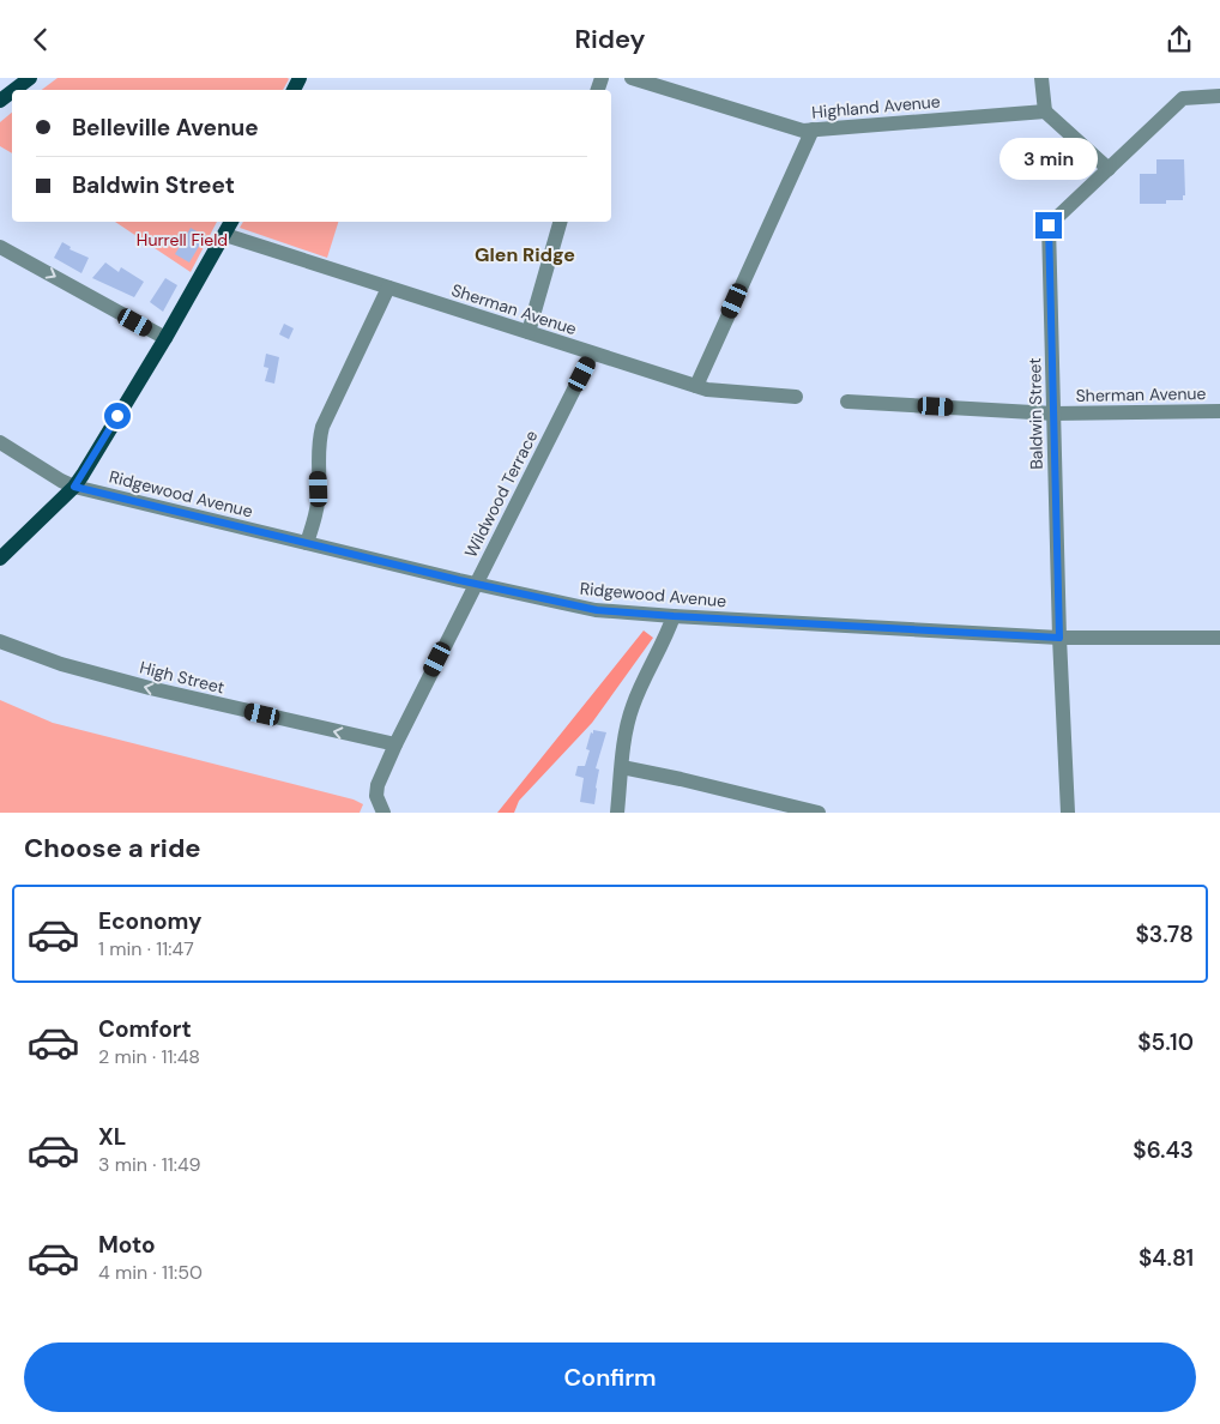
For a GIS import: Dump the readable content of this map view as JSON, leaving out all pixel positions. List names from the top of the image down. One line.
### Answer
{"streets":{"street":["Highland Avenue","Sherman Avenue","Baldwin Street","Ridgewood Avenue","Wildwood Terrace","High Street"]},"crossings":[["Sherman Avenue","Baldwin Street"],["Sherman Avenue","Wildwood Terrace"],["Baldwin Street","Ridgewood Avenue"],["Ridgewood Avenue","Wildwood Terrace"],["Wildwood Terrace","High Street"]],"one_way":["High Street"],"districts":["Glen Ridge"],"parks":["Hurrell Field"],"page":{"header":"Ridey","banner":["Belleville Avenue","Baldwin Street"],"bubble":"3 min","heading":"Choose a ride","list":[{"name":"Economy","note":"1 min · 11:47","value":"$3.78"},{"name":"Comfort","note":"2 min · 11:48","value":"$5.10"},{"name":"XL","note":"3 min · 11:49","value":"$6.43"},{"name":"Moto","note":"4 min · 11:50","value":"$4.81"}],"buttons":"Confirm"}}
